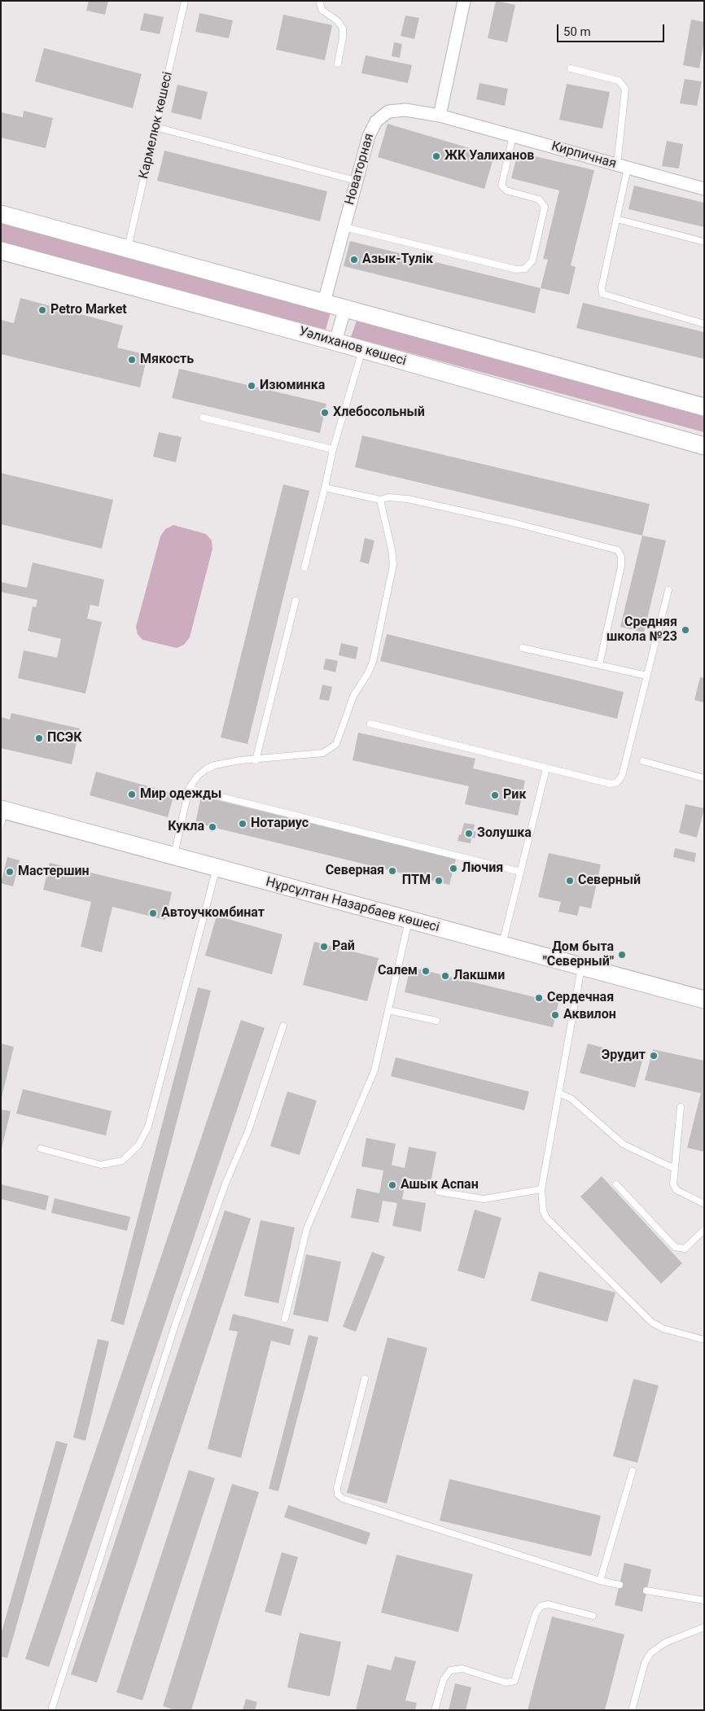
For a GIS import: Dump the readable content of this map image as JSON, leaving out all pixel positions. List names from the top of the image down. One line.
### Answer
{"streets":{"main road":["Уәлиханов көшесі","Нұрсұлтан Назарбаев көшесі"],"street":["Кирпичная","Новаторная"],"lane":["Кармелюк көшесі"]},"crossings":[["Кирпичная","Новаторная"]],"places":["ЖК Уалиханов","Азык-Тулiк","Petro Market","Мякость","Изюминка","Хлебосольный","Средняя школа №23","ПСЭК","Мир одежды","Рик","Нотариус","Кукла","Золушка","Лючия","Северная","Мастершин","ПТМ","Северный","Автоучкомбинат","Рай","Дом быта \"Северный\"","Салем","Лакшми","Сердечная","Аквилон","Эрудит","Ашык Аспан"],"scale_bar":"50 m"}
